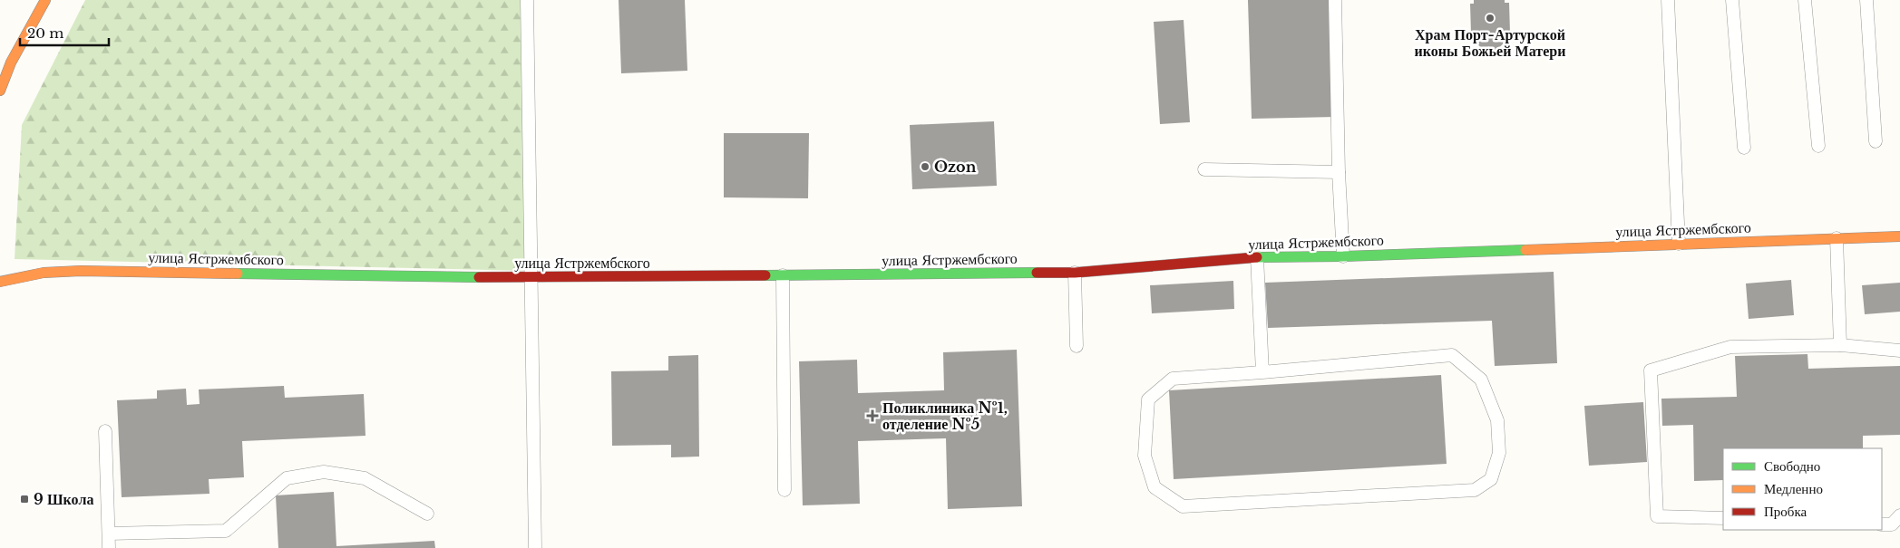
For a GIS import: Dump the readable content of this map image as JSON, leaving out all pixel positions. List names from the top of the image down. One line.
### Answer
{"streets":{"main road":["улица Ястржембского"]},"places":{"other":["Храм Порт-Артурской иконы Божьей Матери","Ozon"],"health":["Поликлиника №1, отделение №5"],"transit":["9 Школа"]},"legend":["Свободно","Медленно","Пробка"],"scale_bar":"20 m"}
